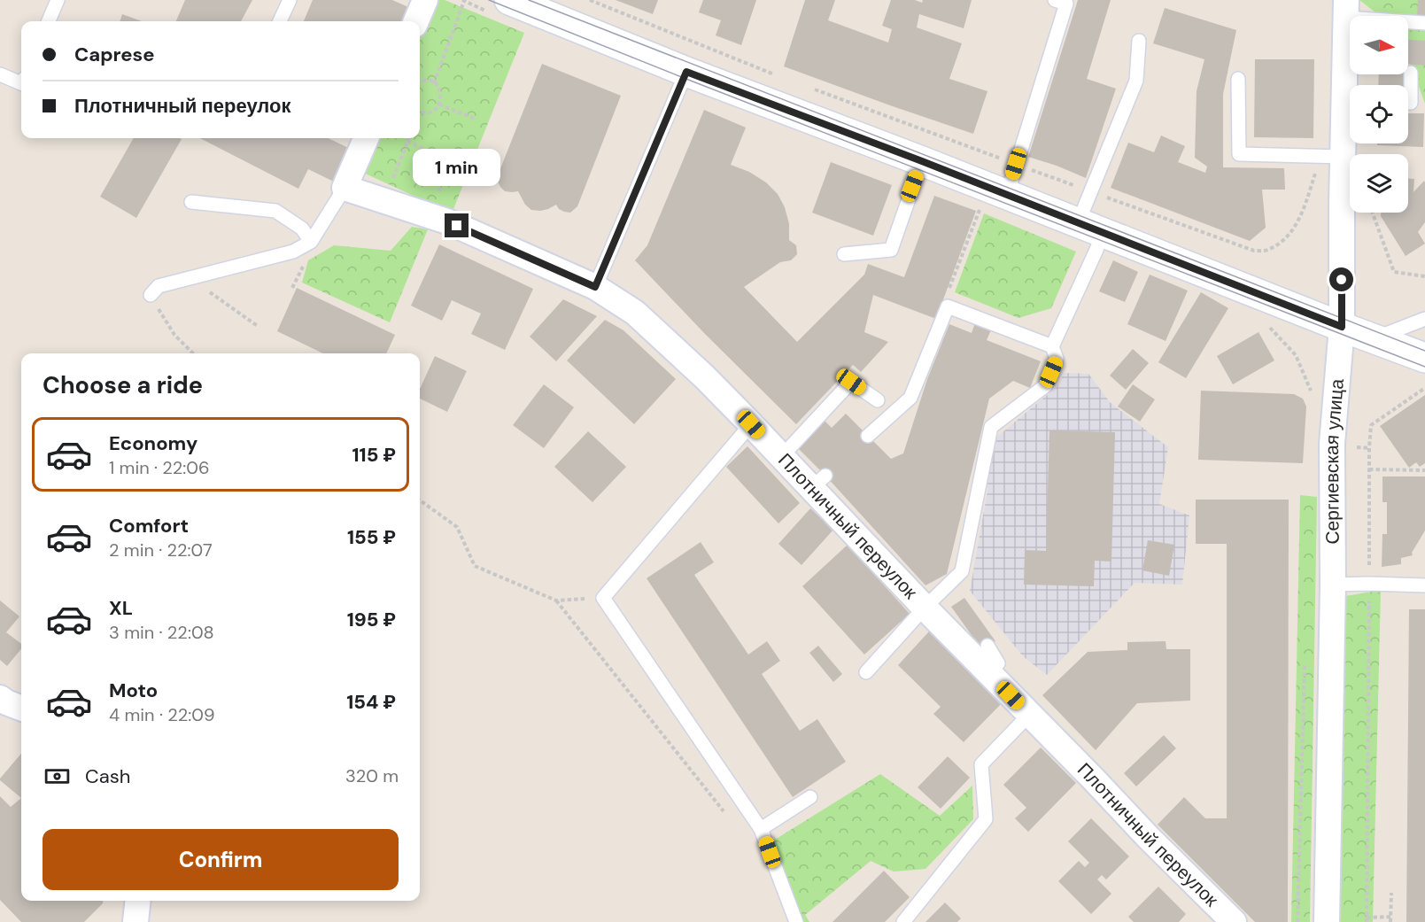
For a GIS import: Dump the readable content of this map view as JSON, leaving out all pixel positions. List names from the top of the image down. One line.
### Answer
{"streets":{"street":["Сергиевская улица","Плотничный переулок"]},"north":"right","page":{"banner":["Caprese","Плотничный переулок"],"bubble":"1 min","heading":"Choose a ride","list":[{"name":"Economy","note":"1 min · 22:06","value":"115 ₽"},{"name":"Comfort","note":"2 min · 22:07","value":"155 ₽"},{"name":"XL","note":"3 min · 22:08","value":"195 ₽"},{"name":"Moto","note":"4 min · 22:09","value":"154 ₽"}],"pay":["Cash","320 m"],"buttons":"Confirm"}}
